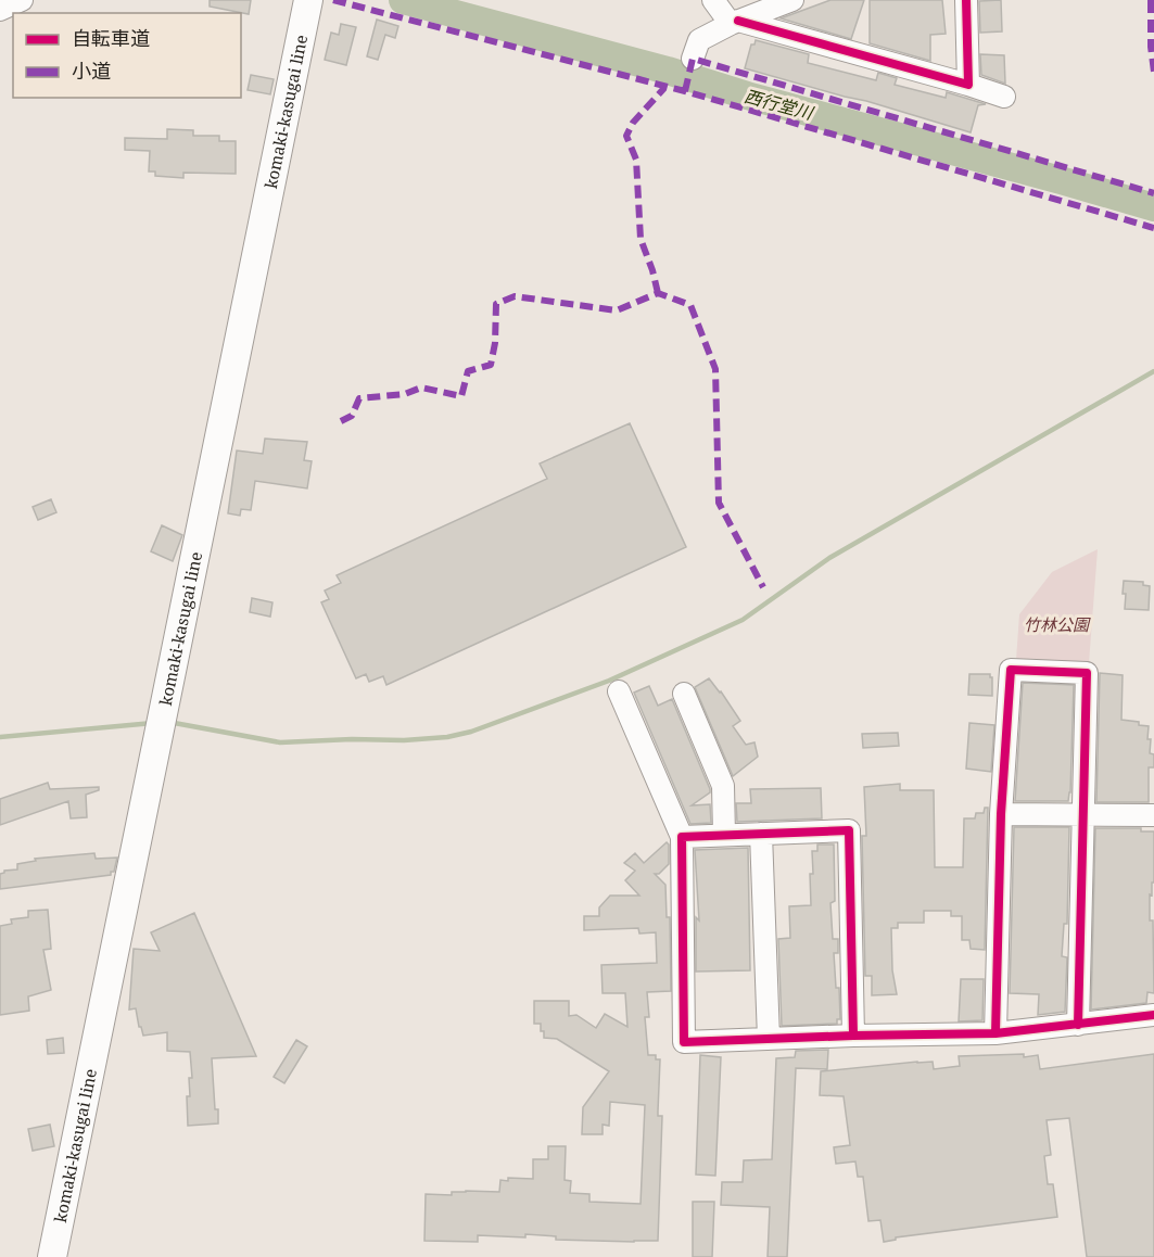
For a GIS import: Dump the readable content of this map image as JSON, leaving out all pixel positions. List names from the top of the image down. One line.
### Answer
{"streets":{"main road":["komaki-kasugai line"]},"water":["西行堂川"],"parks":["竹林公園"],"legend":["自転車道","小道"]}
